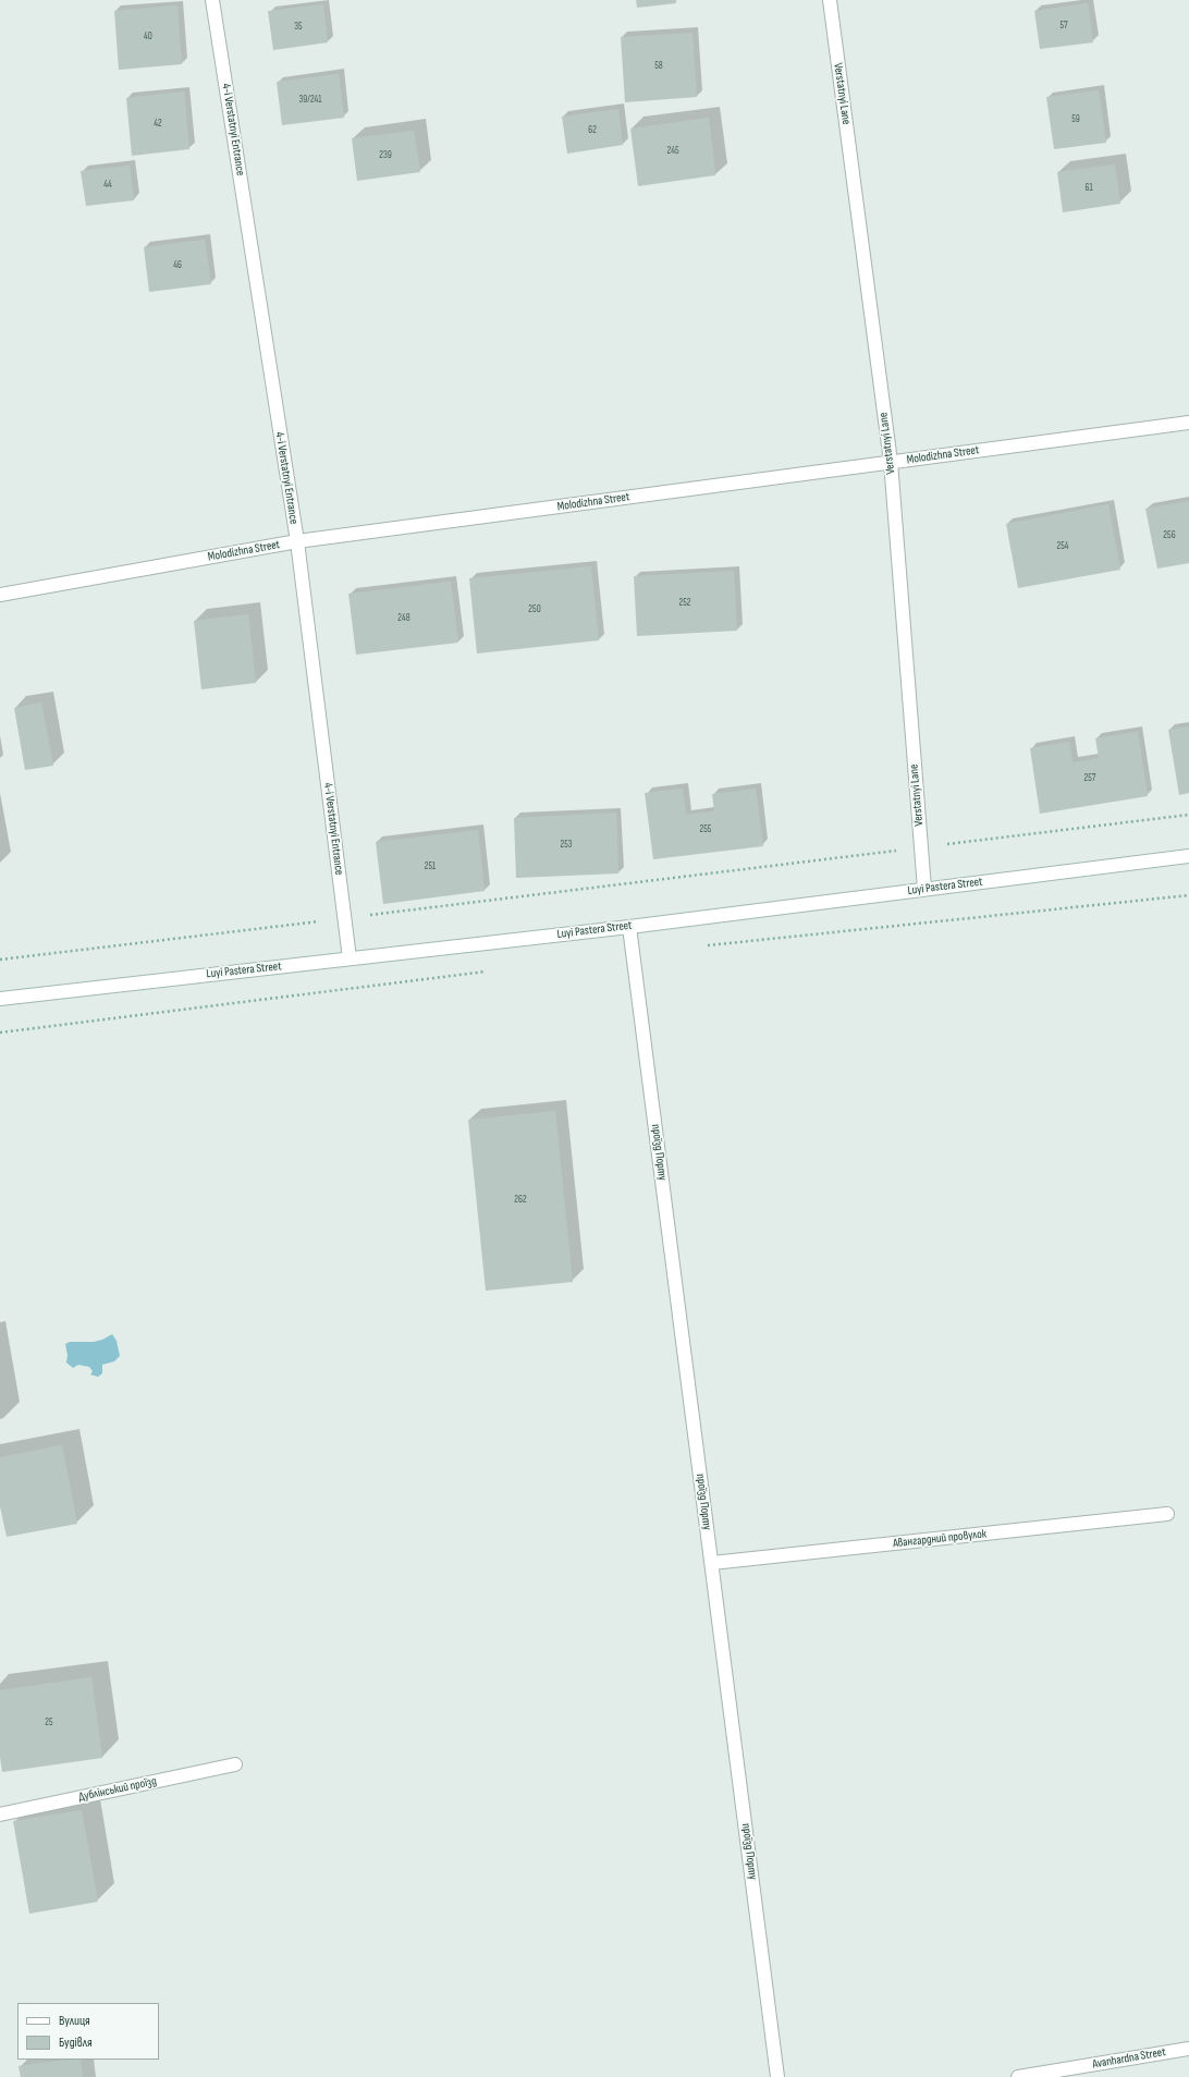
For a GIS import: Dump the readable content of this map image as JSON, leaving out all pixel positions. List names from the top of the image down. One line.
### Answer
{"streets":{"street":["Verstatnyi Lane","4-i Verstatnyi Entrance","Molodizhna Street","Luyi Pastera Street","проїзд Порту","Авангардний провулок","Дублінський проїзд","Avanhardna Street"]},"crossings":[["Verstatnyi Lane","Molodizhna Street"],["Verstatnyi Lane","Luyi Pastera Street"],["4-i Verstatnyi Entrance","Molodizhna Street"],["4-i Verstatnyi Entrance","Luyi Pastera Street"],["Luyi Pastera Street","проїзд Порту"],["проїзд Порту","Авангардний провулок"]],"house_numbers":["57","35","40","58","39/241","59","42","62","245","239","44","61","46","256","254","252","250","248","257","255","253","251","262","25"],"legend":["Вулиця","Будівля"]}
